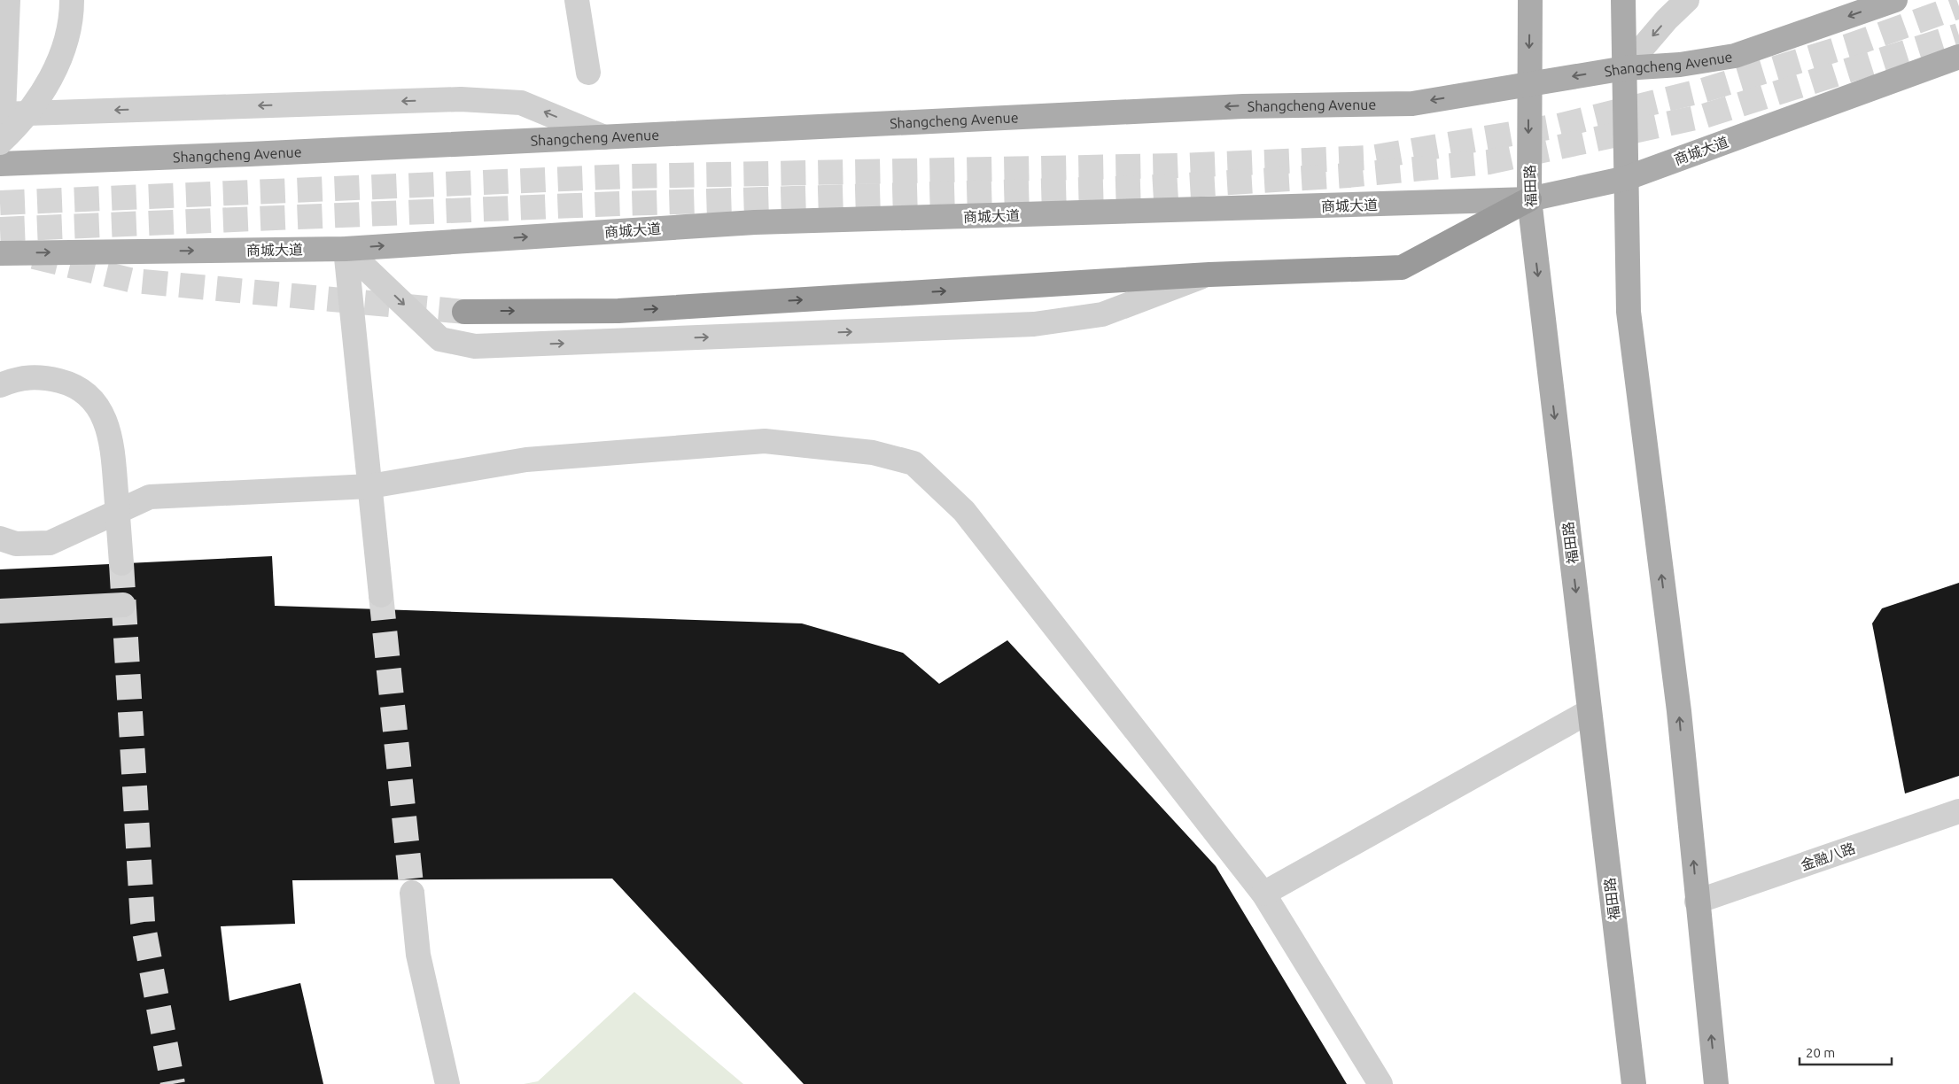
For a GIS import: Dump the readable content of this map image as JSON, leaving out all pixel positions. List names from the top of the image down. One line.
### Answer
{"streets":{"main road":["Shangcheng Avenue","商城大道","福田路"],"street":["金融八路"]},"crossings":[["Shangcheng Avenue","福田路"],["商城大道","福田路"]],"one_way":["Shangcheng Avenue","商城大道"],"scale_bar":"20 m"}
